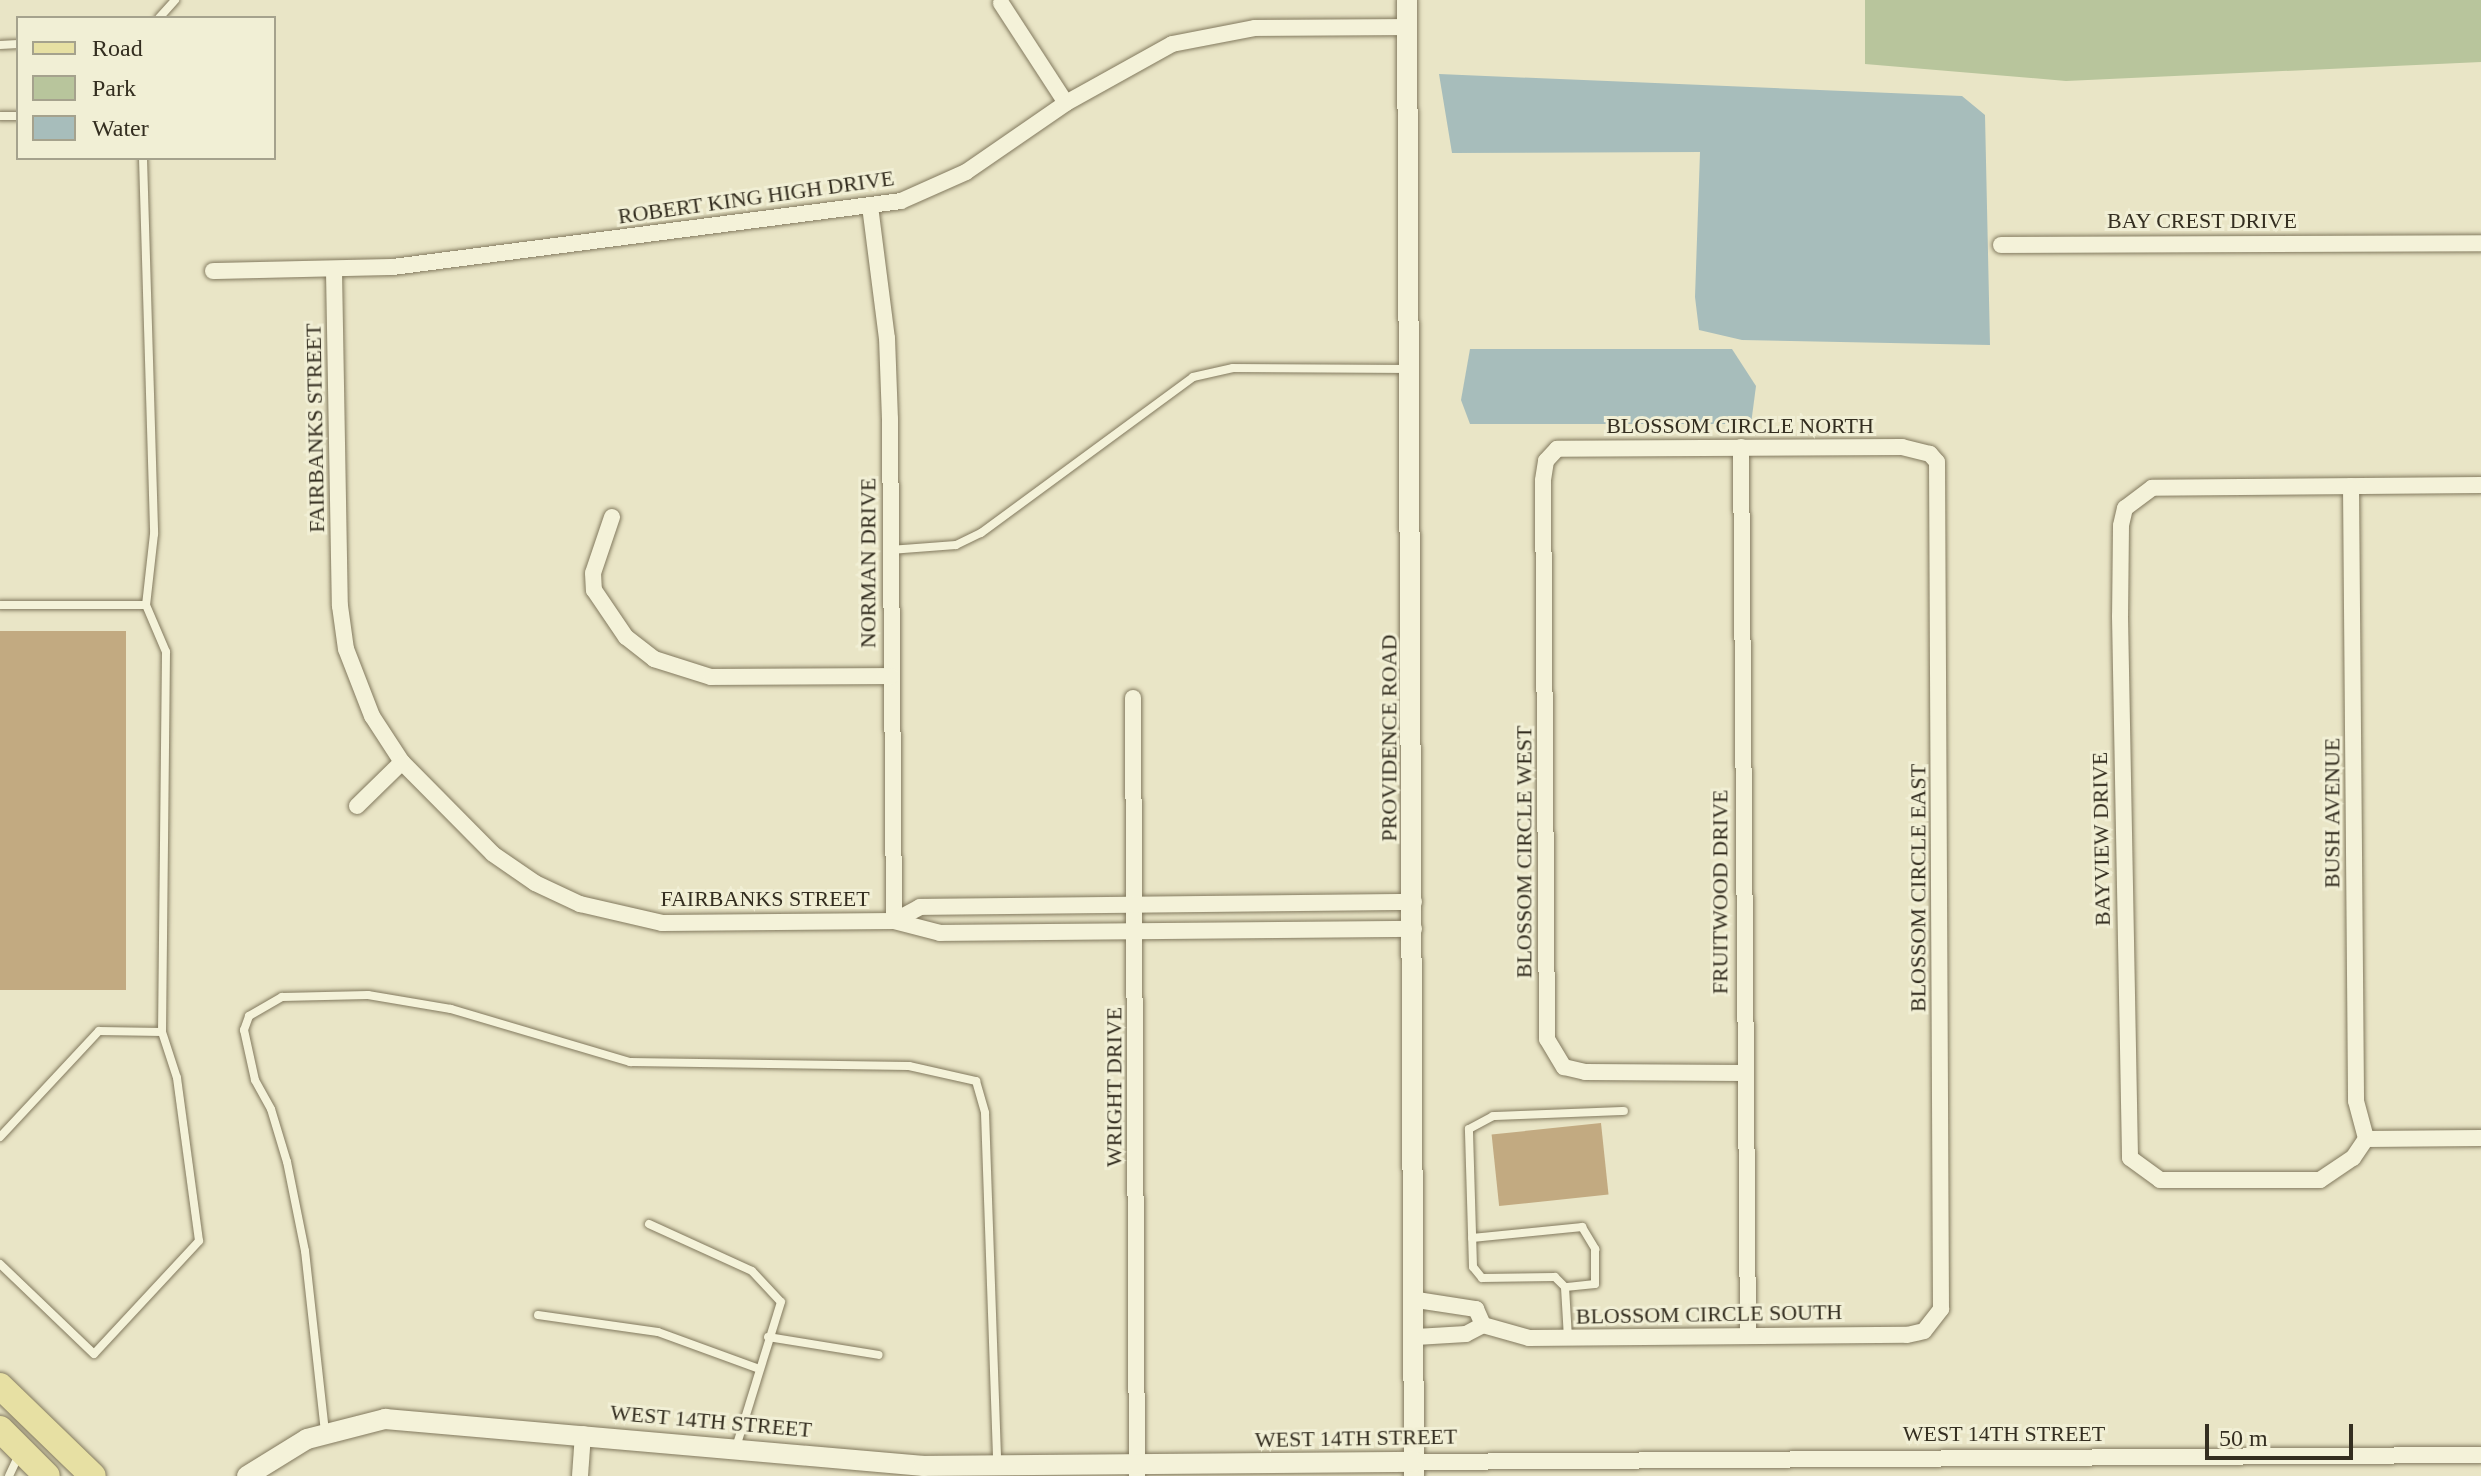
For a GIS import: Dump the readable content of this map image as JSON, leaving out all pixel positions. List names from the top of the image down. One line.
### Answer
{"streets":{"street":["ROBERT KING HIGH DRIVE","BAY CREST DRIVE","BLOSSOM CIRCLE NORTH","FAIRBANKS STREET","NORMAN DRIVE","PROVIDENCE ROAD","BUSH AVENUE","BAYVIEW DRIVE","BLOSSOM CIRCLE WEST","BLOSSOM CIRCLE EAST","FRUITWOOD DRIVE","WRIGHT DRIVE","BLOSSOM CIRCLE SOUTH","WEST 14TH STREET"]},"crossings":[["ROBERT KING HIGH DRIVE","FAIRBANKS STREET"],["ROBERT KING HIGH DRIVE","NORMAN DRIVE"],["ROBERT KING HIGH DRIVE","PROVIDENCE ROAD"],["BLOSSOM CIRCLE NORTH","BLOSSOM CIRCLE WEST"],["BLOSSOM CIRCLE NORTH","BLOSSOM CIRCLE EAST"],["BLOSSOM CIRCLE NORTH","FRUITWOOD DRIVE"],["FAIRBANKS STREET","NORMAN DRIVE"],["FAIRBANKS STREET","PROVIDENCE ROAD"],["FAIRBANKS STREET","WRIGHT DRIVE"],["PROVIDENCE ROAD","BLOSSOM CIRCLE SOUTH"],["PROVIDENCE ROAD","WEST 14TH STREET"],["BUSH AVENUE","BAYVIEW DRIVE"],["BLOSSOM CIRCLE WEST","FRUITWOOD DRIVE"],["BLOSSOM CIRCLE EAST","BLOSSOM CIRCLE SOUTH"],["FRUITWOOD DRIVE","BLOSSOM CIRCLE SOUTH"],["WRIGHT DRIVE","WEST 14TH STREET"]],"legend":["Road","Park","Water"],"scale_bar":"50 m"}
